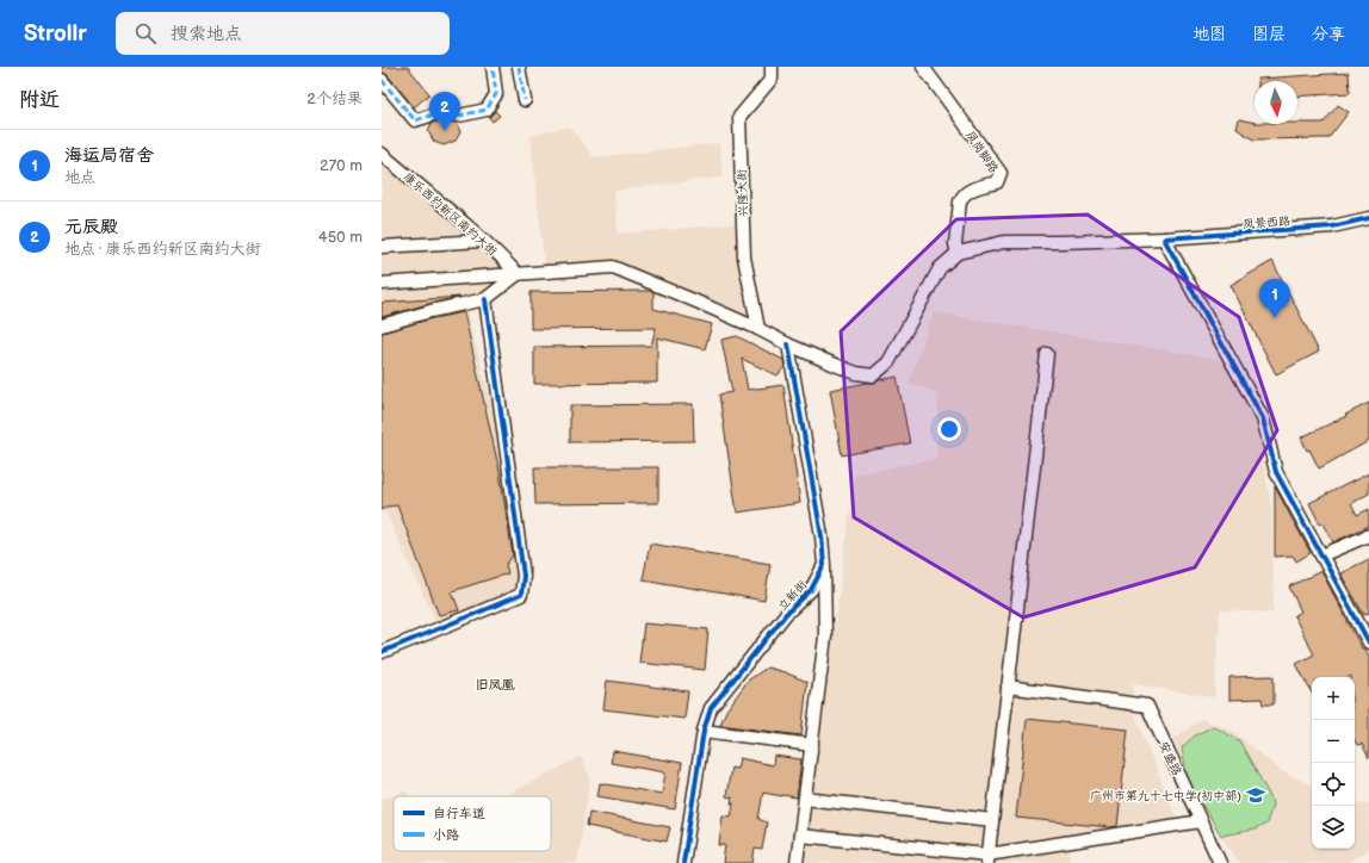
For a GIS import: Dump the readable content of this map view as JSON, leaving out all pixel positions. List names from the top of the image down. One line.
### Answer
{"streets":{"street":["凤岗脚路","兴隆大街","康乐西约新区南约大街","凤景西路","立新街","安盛路"]},"crossings":[["凤岗脚路","凤景西路"]],"districts":["旧凤凰"],"places":{"school or university":["广州市第九十七中学(初中部)"]},"legend":["自行车道","小路"],"north":"bottom","page":{"header":"Strollr","search":"搜索地点","nav":["地图","图层","分享"],"heading":["附近","2个结果"],"pins":["2","1"],"list":[{"mark":"1","name":"海运局宿舍","note":"地点","value":"270 m"},{"mark":"2","name":"元辰殿","note":"地点 · 康乐西约新区南约大街","value":"450 m"}],"map_buttons":["+","−"]}}
